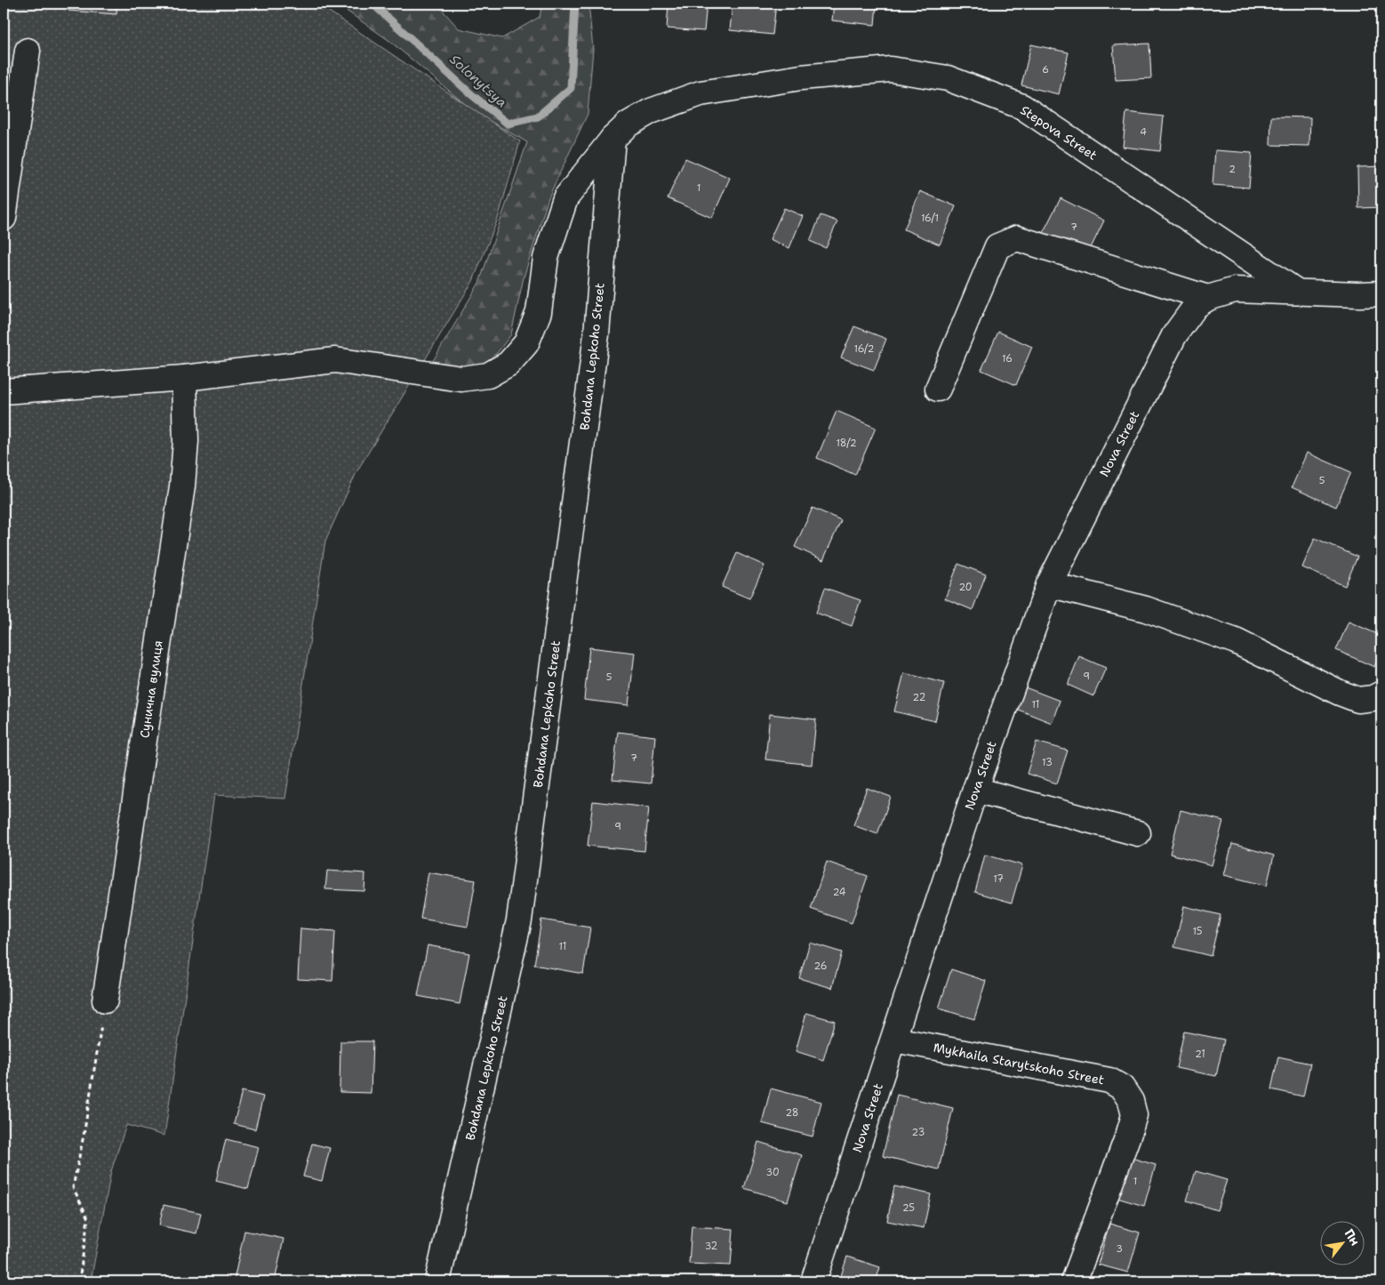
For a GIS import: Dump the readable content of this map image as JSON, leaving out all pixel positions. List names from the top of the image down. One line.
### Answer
{"streets":{"street":["Stepova Street","Bohdana Lepkoho Street","Nova Street","Сунична вулиця","Mykhaila Starytskoho Street"]},"crossings":[["Stepova Street","Bohdana Lepkoho Street"],["Stepova Street","Nova Street"],["Stepova Street","Сунична вулиця"],["Nova Street","Mykhaila Starytskoho Street"]],"water":["Solonytsya"],"house_numbers":["6","4","2","1","16/1","7","16/2","16","18/2","5","20","9","5","22","11","7","13","9","17","24","15","11","26","21","28","23","30","1","25","32","3"],"north":"top right"}
